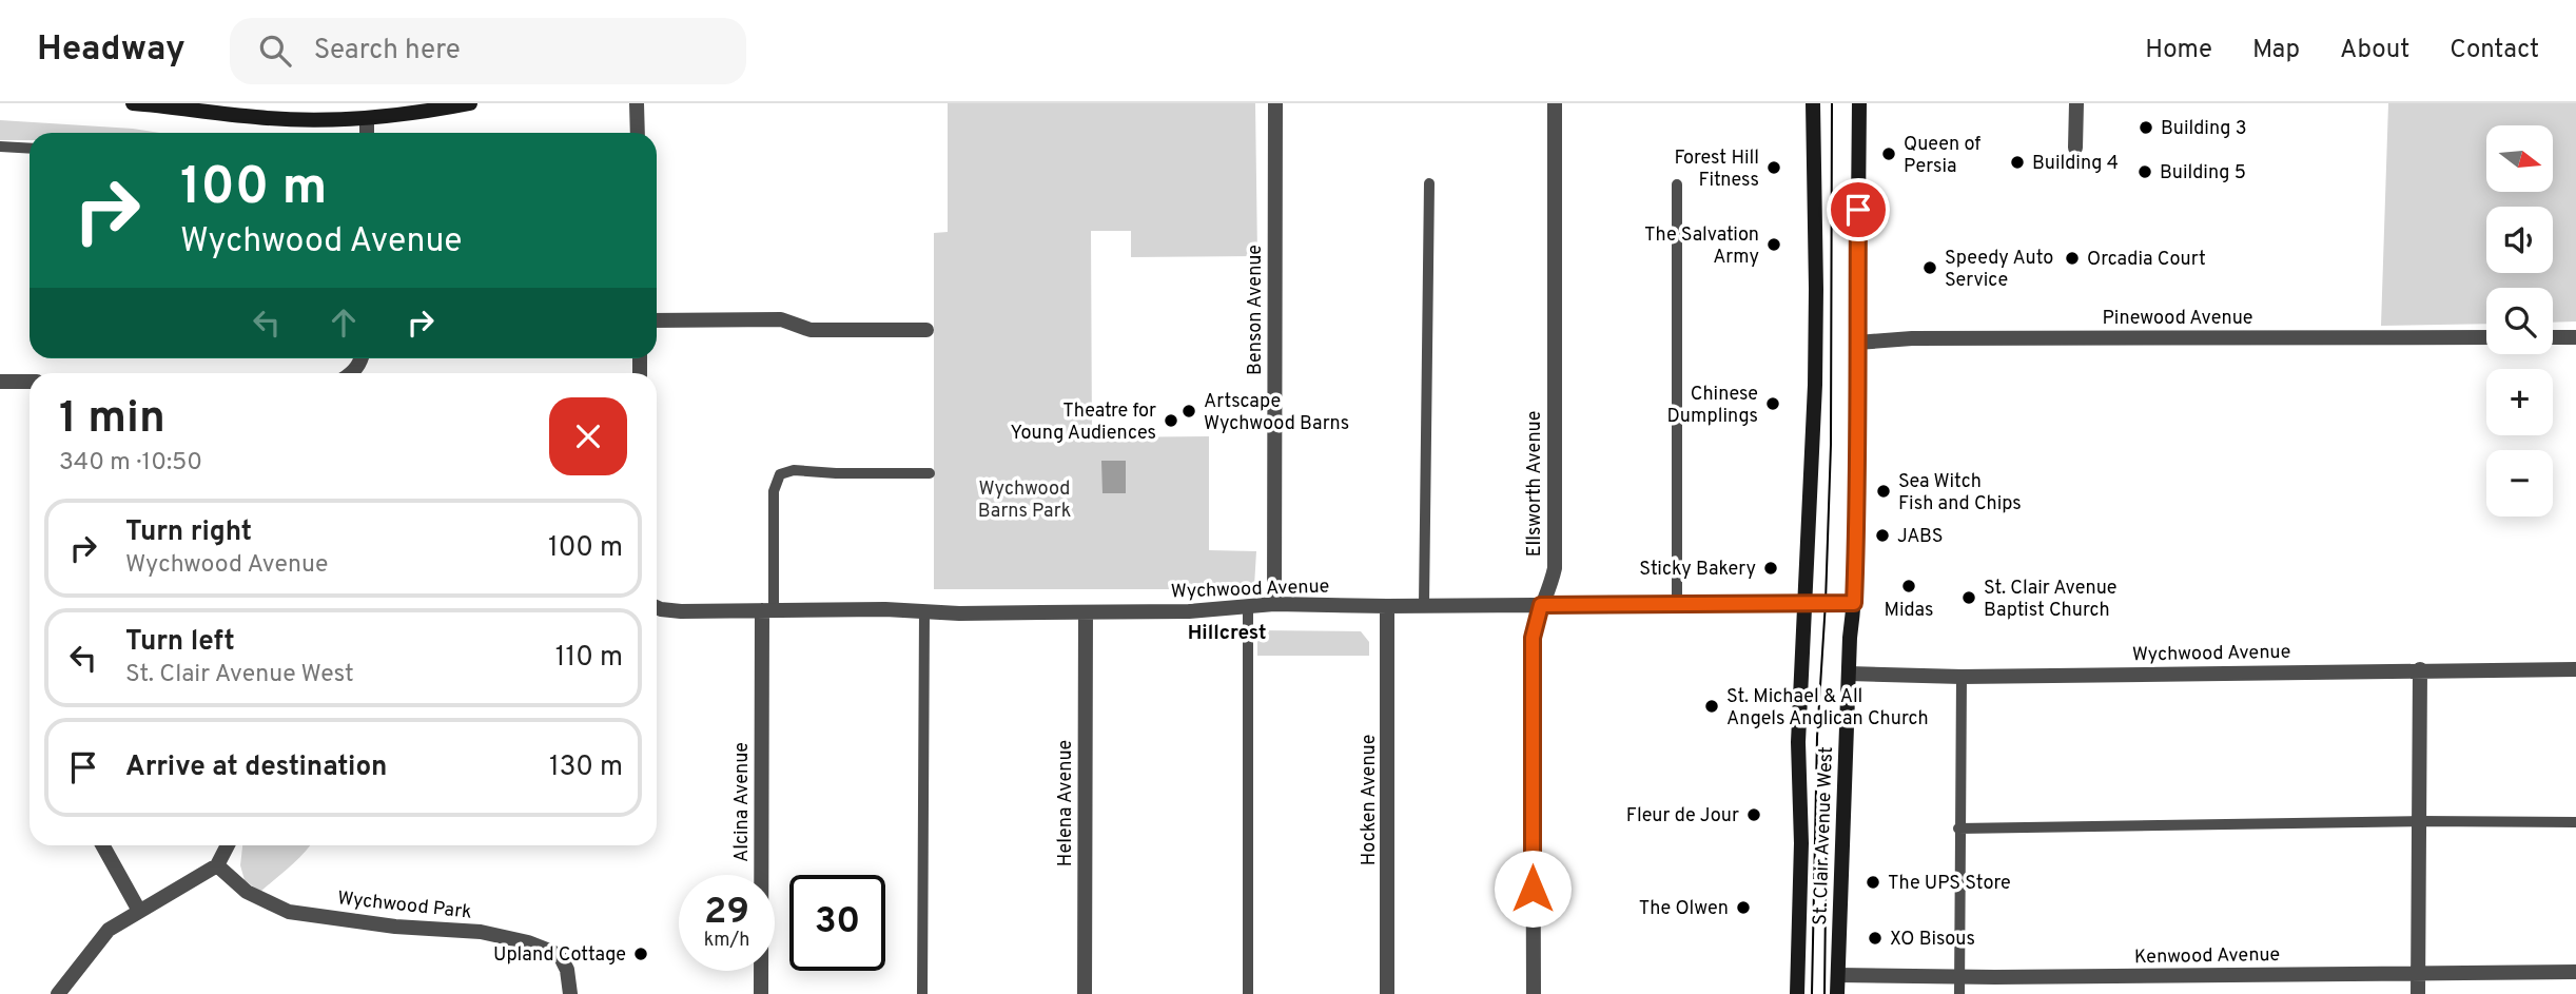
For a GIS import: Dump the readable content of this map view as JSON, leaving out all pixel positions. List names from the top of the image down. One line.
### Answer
{"streets":{"main road":["St. Clair Avenue West"],"street":["Benson Avenue","Pinewood Avenue","Ellsworth Avenue","Wychwood Avenue","Hocken Avenue","Alcina Avenue","Helena Avenue","Wychwood Park","Kenwood Avenue"]},"crossings":[["Benson Avenue","Wychwood Avenue"],["Pinewood Avenue","St. Clair Avenue West"],["Ellsworth Avenue","Wychwood Avenue"],["Wychwood Avenue","Hocken Avenue"],["Wychwood Avenue","Alcina Avenue"],["Wychwood Avenue","Helena Avenue"],["Wychwood Avenue","St. Clair Avenue West"],["St. Clair Avenue West","Kenwood Avenue"]],"districts":["Hillcrest"],"parks":["Wychwood Barns Park"],"places":["Building 3","Queen of Persia","Building 4","Forest Hill Fitness","Building 5","The Salvation Army","Orcadia Court","Speedy Auto Service","Chinese Dumplings","Artscape Wychwood Barns","Theatre for Young Audiences","Sea Witch Fish and Chips","JABS","Sticky Bakery","Midas","St. Clair Avenue Baptist Church","St. Michael & All Angels Anglican Church","Fleur de Jour","The UPS Store","The Olwen","XO Bisous","Upland Cottage"],"north":"right","page":{"header":"Headway","search":"Search here","nav":["Home","Map","About","Contact"],"map_buttons":["+","−"],"turn":["100 m","Wychwood Avenue"],"heading":["1 min","340 m · 10:50"],"list":[{"name":"Turn right","note":"Wychwood Avenue","value":"100 m"},{"name":"Turn left","note":"St. Clair Avenue West","value":"110 m"},{"name":"Arrive at destination","value":"130 m"}],"speed":"29 km/h","limit":"30"}}
